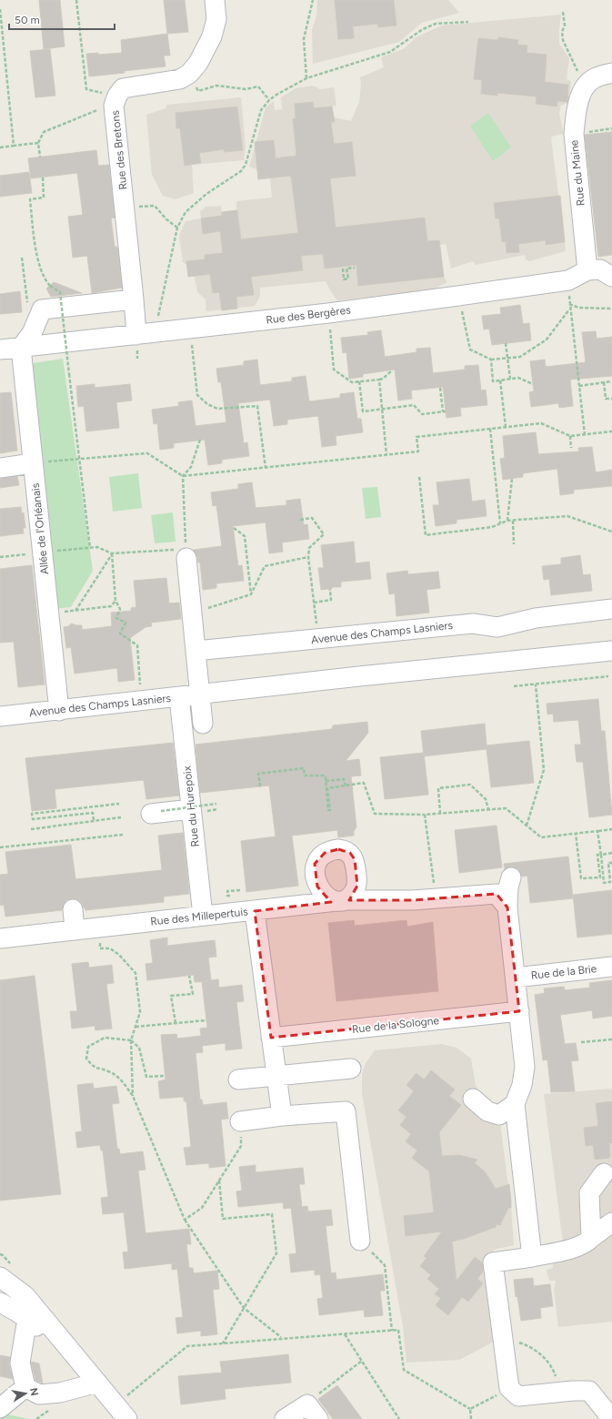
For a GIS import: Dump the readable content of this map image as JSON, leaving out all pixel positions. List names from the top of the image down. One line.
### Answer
{"streets":{"street":["Rue des Bretons","Rue du Maine","Rue des Bergères","Allée de l'Orléanais","Avenue des Champs Lasniers","Rue du Hurepoix","Rue des Millepertuis","Rue de la Brie","Rue de la Sologne"]},"crossings":[["Rue des Bretons","Rue des Bergères"],["Rue du Maine","Rue des Bergères"],["Rue des Bergères","Allée de l'Orléanais"],["Allée de l'Orléanais","Avenue des Champs Lasniers"],["Avenue des Champs Lasniers","Rue du Hurepoix"],["Rue du Hurepoix","Rue des Millepertuis"],["Rue des Millepertuis","Rue de la Sologne"]],"scale_bar":"50 m","north":"right"}
